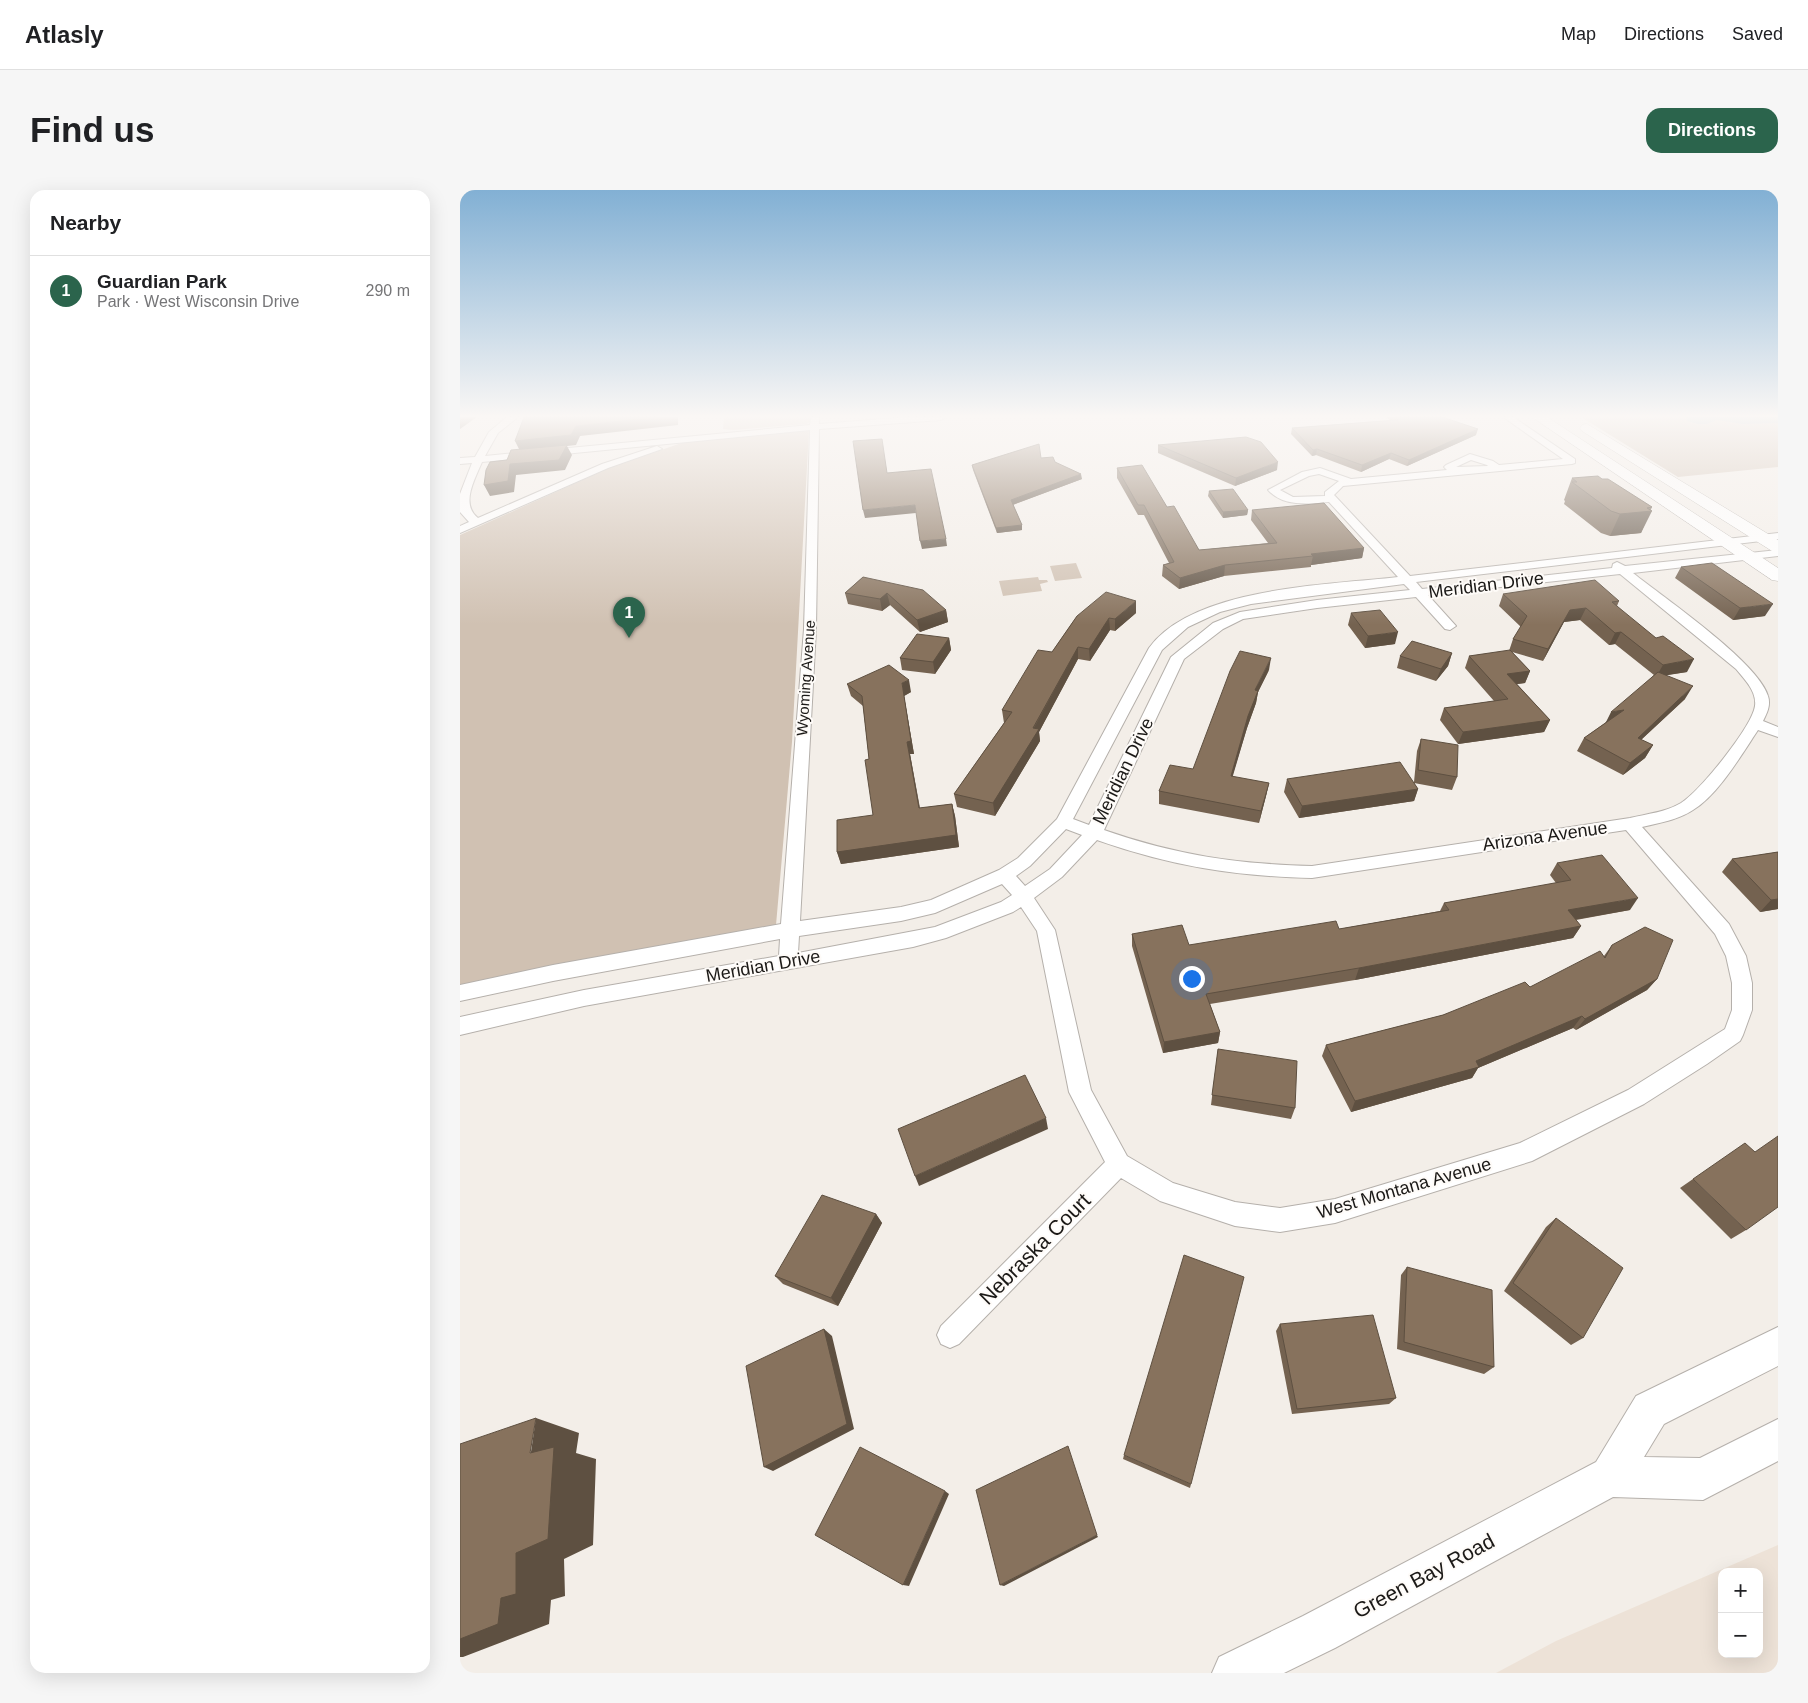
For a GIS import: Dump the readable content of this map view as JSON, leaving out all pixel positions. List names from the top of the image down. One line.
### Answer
{"streets":{"main road":["Green Bay Road"],"street":["Meridian Drive","Wyoming Avenue","Arizona Avenue","West Montana Avenue","Nebraska Court"]},"crossings":[["Meridian Drive","Wyoming Avenue"],["Meridian Drive","Arizona Avenue"],["Arizona Avenue","West Montana Avenue"],["West Montana Avenue","Nebraska Court"]],"page":{"header":"Atlasly","nav":["Map","Directions","Saved"],"buttons":"Directions","title":"Find us","heading":"Nearby","list":[{"mark":"1","name":"Guardian Park","note":"Park · West Wisconsin Drive","value":"290 m"}],"pins":"1","map_buttons":["+","−"]}}
